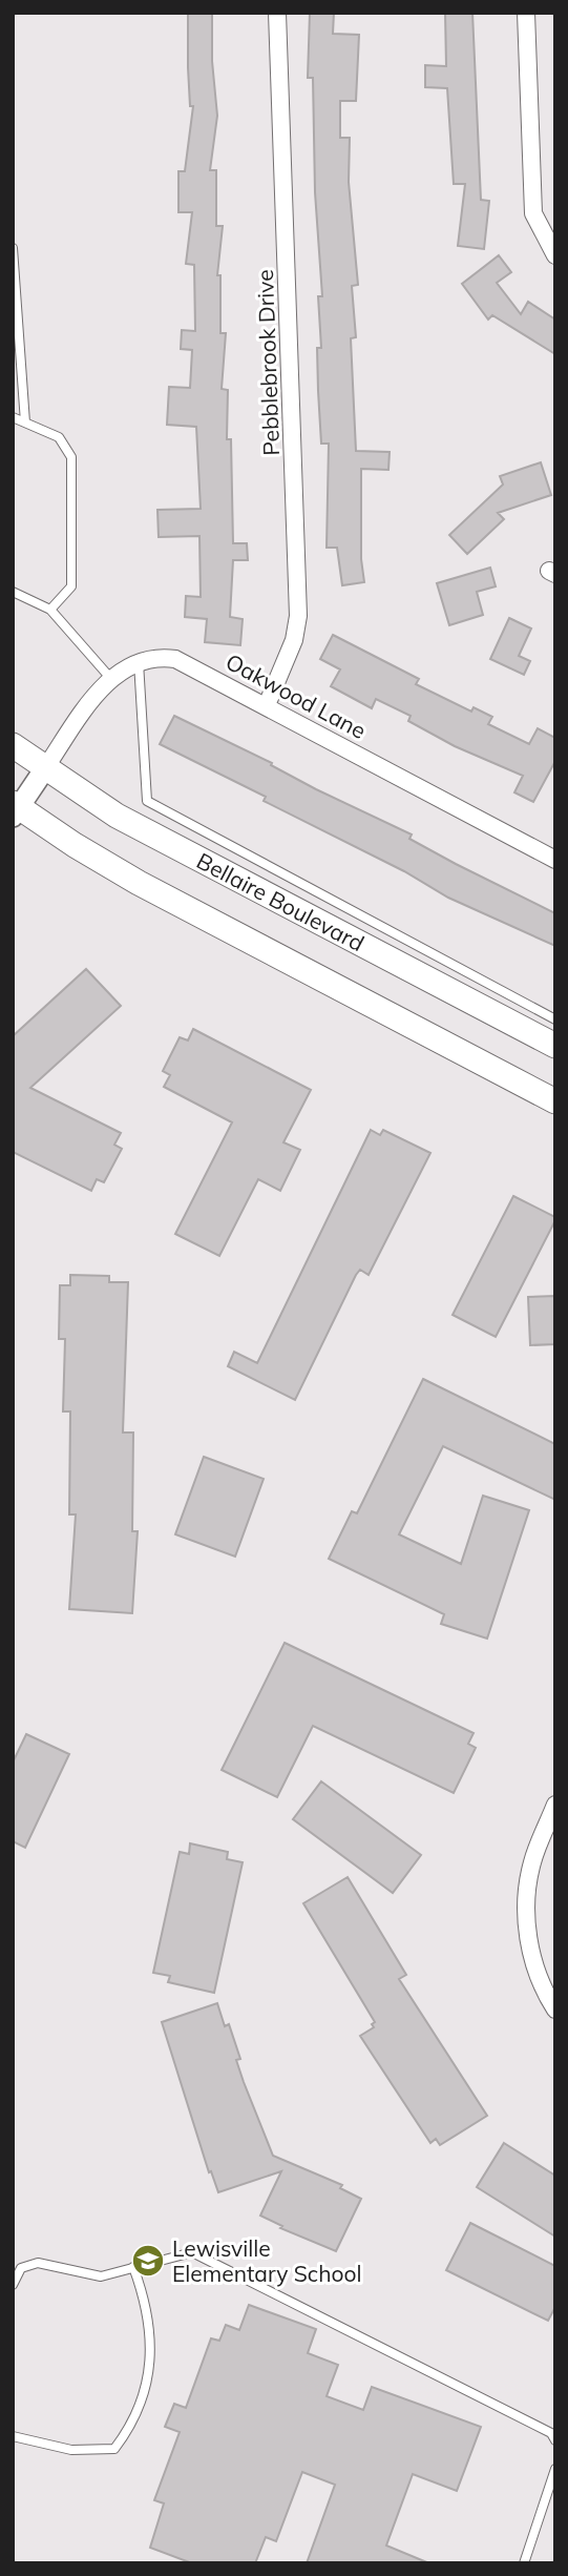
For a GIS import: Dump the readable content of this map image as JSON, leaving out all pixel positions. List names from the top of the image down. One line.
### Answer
{"streets":{"main road":["Bellaire Boulevard"],"street":["Pebblebrook Drive","Oakwood Lane"]},"crossings":[["Pebblebrook Drive","Oakwood Lane"],["Oakwood Lane","Bellaire Boulevard"]],"places":{"school or university":["Lewisville Elementary School"]}}
